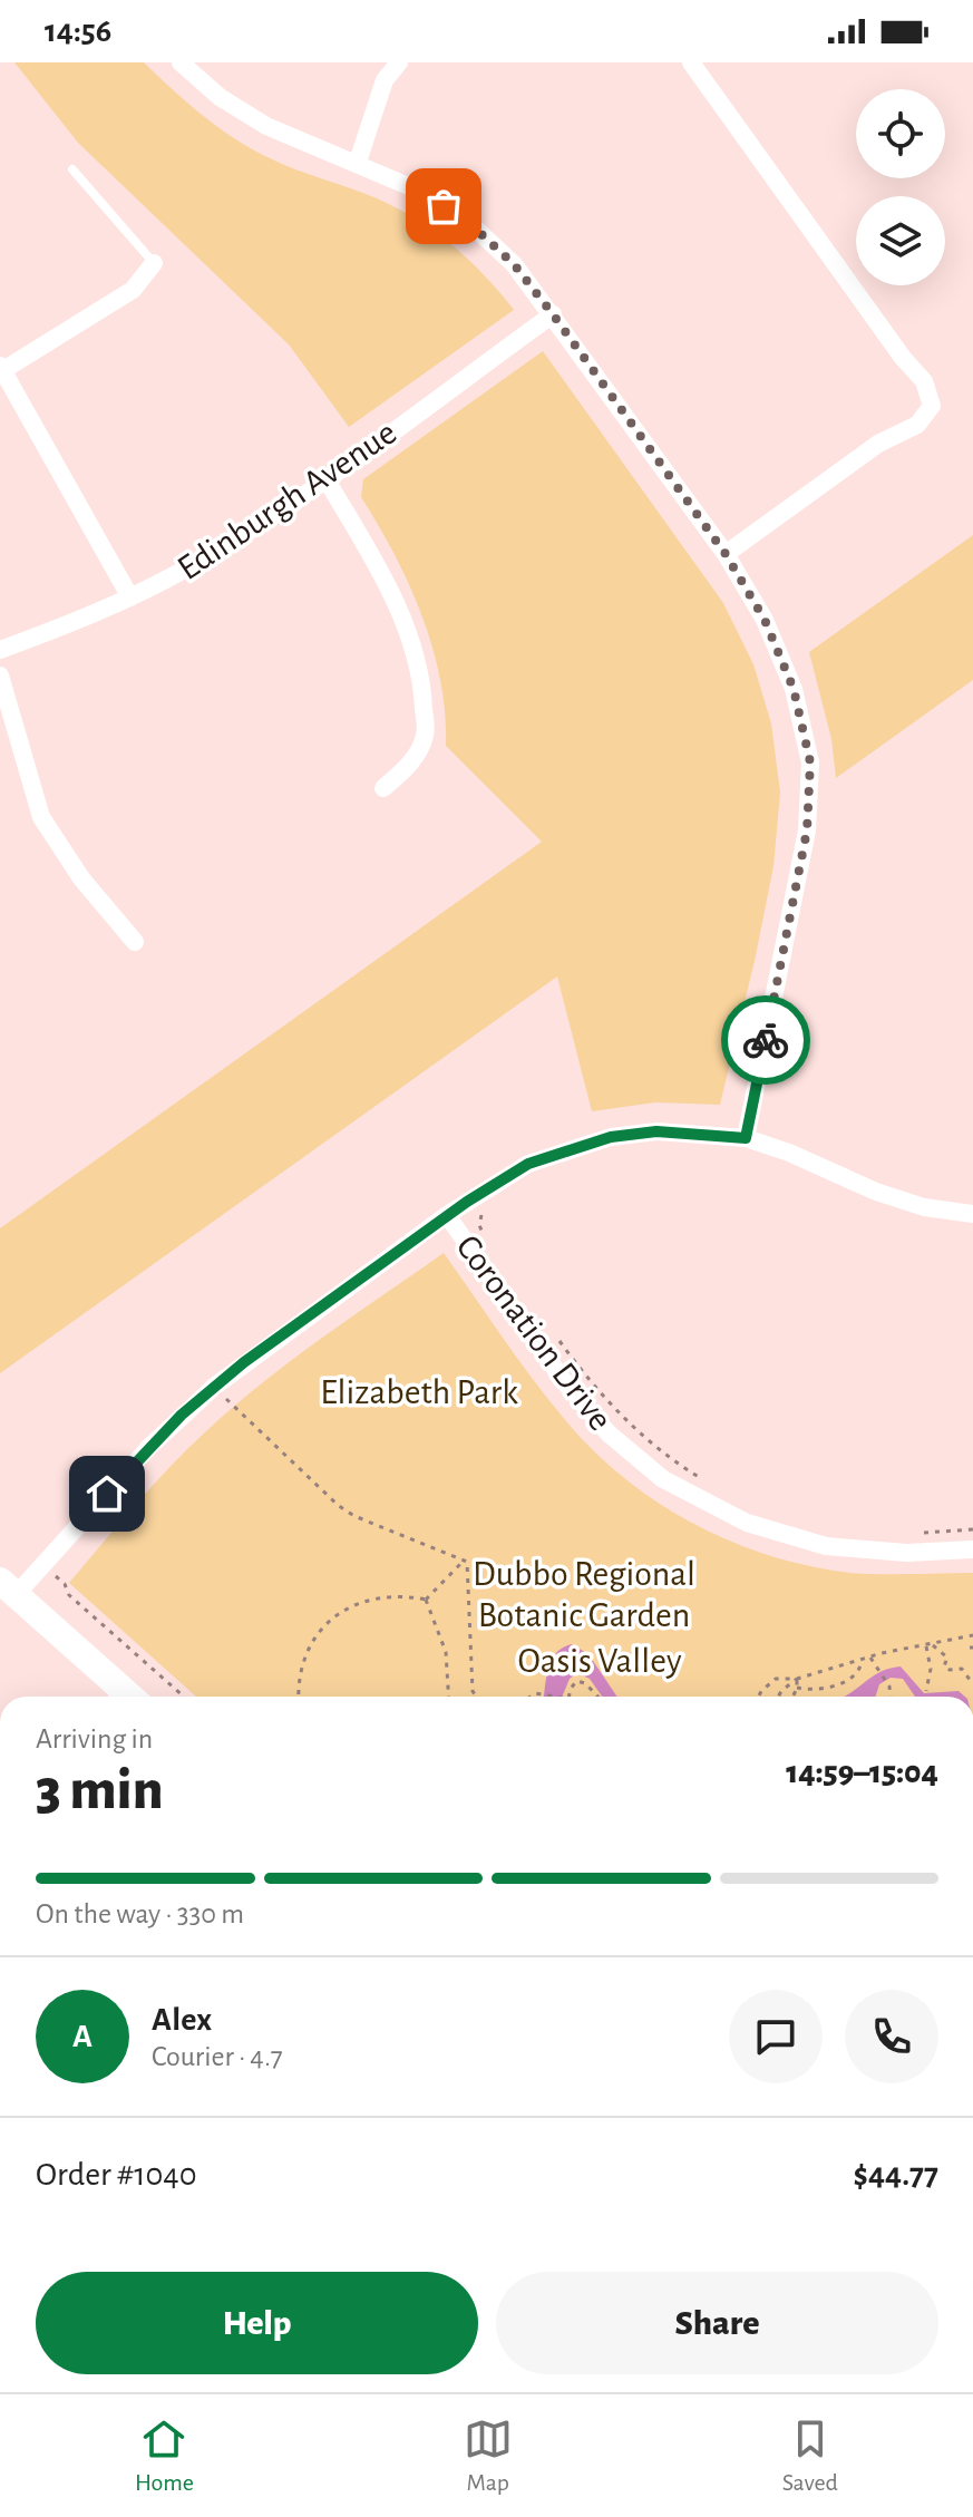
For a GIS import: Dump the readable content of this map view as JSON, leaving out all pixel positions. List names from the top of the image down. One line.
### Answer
{"streets":{"street":["Edinburgh Avenue","Coronation Drive"]},"parks":["Elizabeth Park","Dubbo Regional Botanic Garden","Oasis Valley"],"page":{"status":"14:56","heading":["3 min","Arriving in","14:59–15:04"],"panel":["Alex","Courier · 4.7","Order #1040","$44.77"],"bar":"On the way · 330 m","round":"A","buttons":["Help","Share"],"tabs":["Home","Map","Saved"]}}
